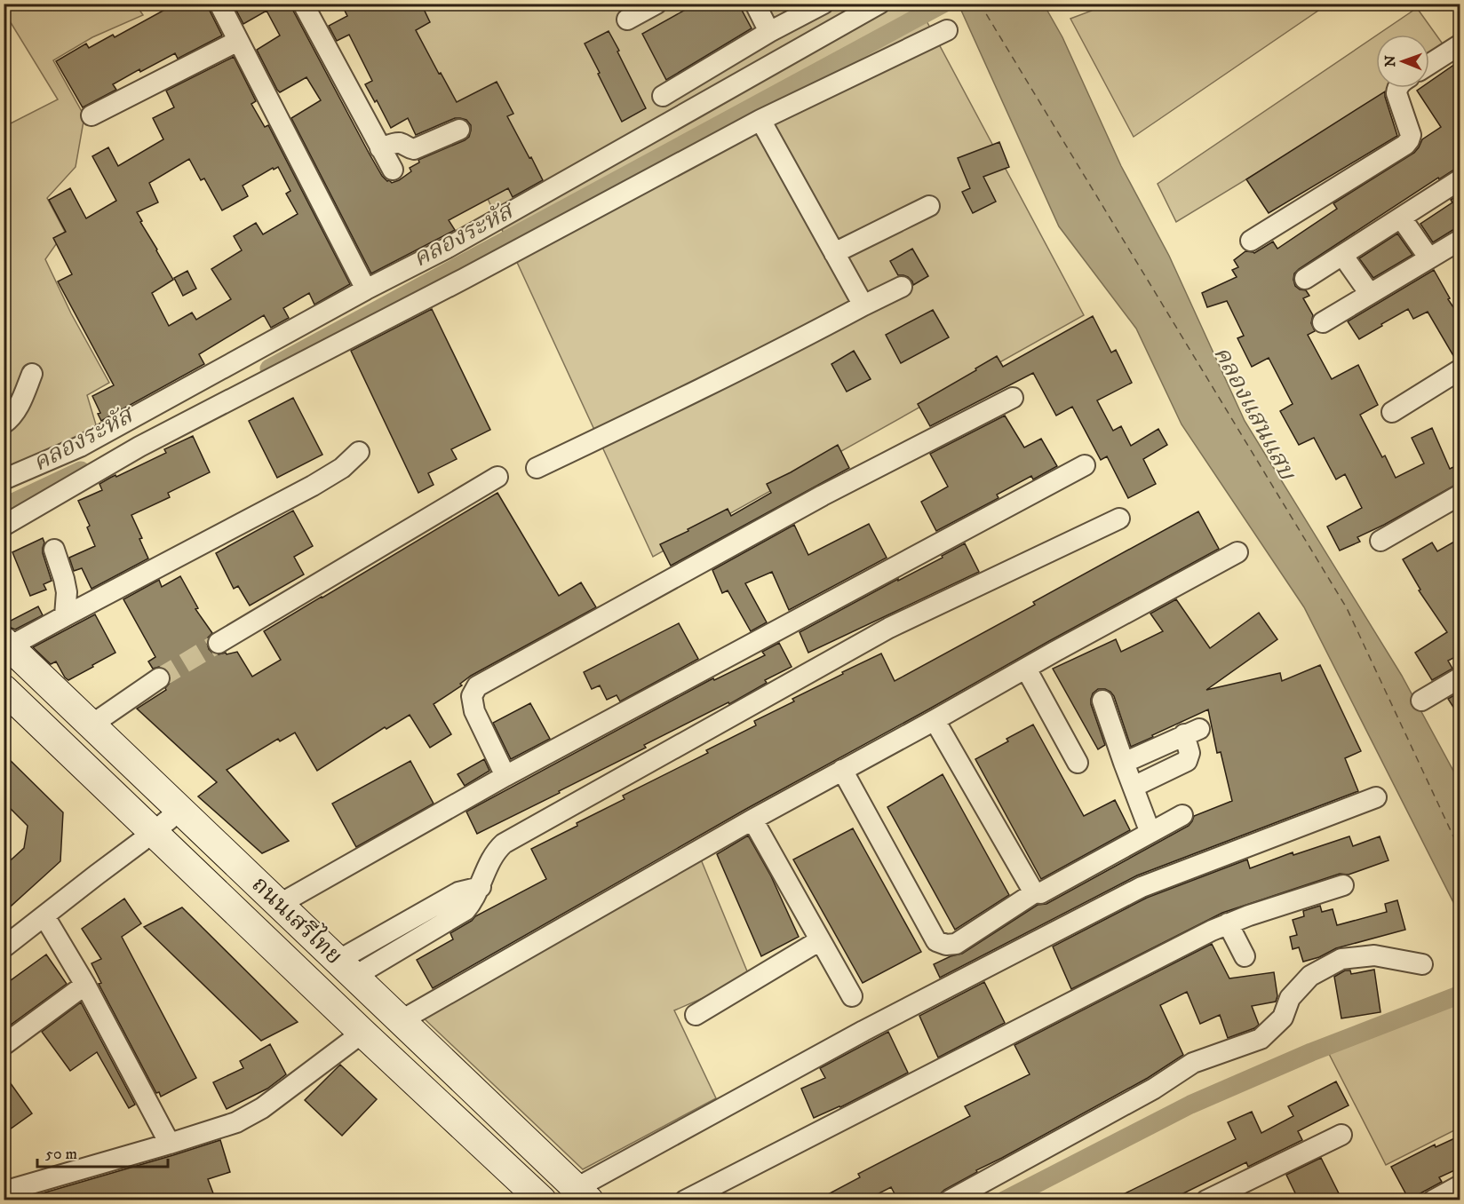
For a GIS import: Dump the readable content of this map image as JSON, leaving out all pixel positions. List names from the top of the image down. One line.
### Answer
{"streets":{"main road":["ถนนเสรีไทย"]},"water":["คลองระหัส","คลองแสนแสบ"],"scale_bar":"50 m","north":"left"}
